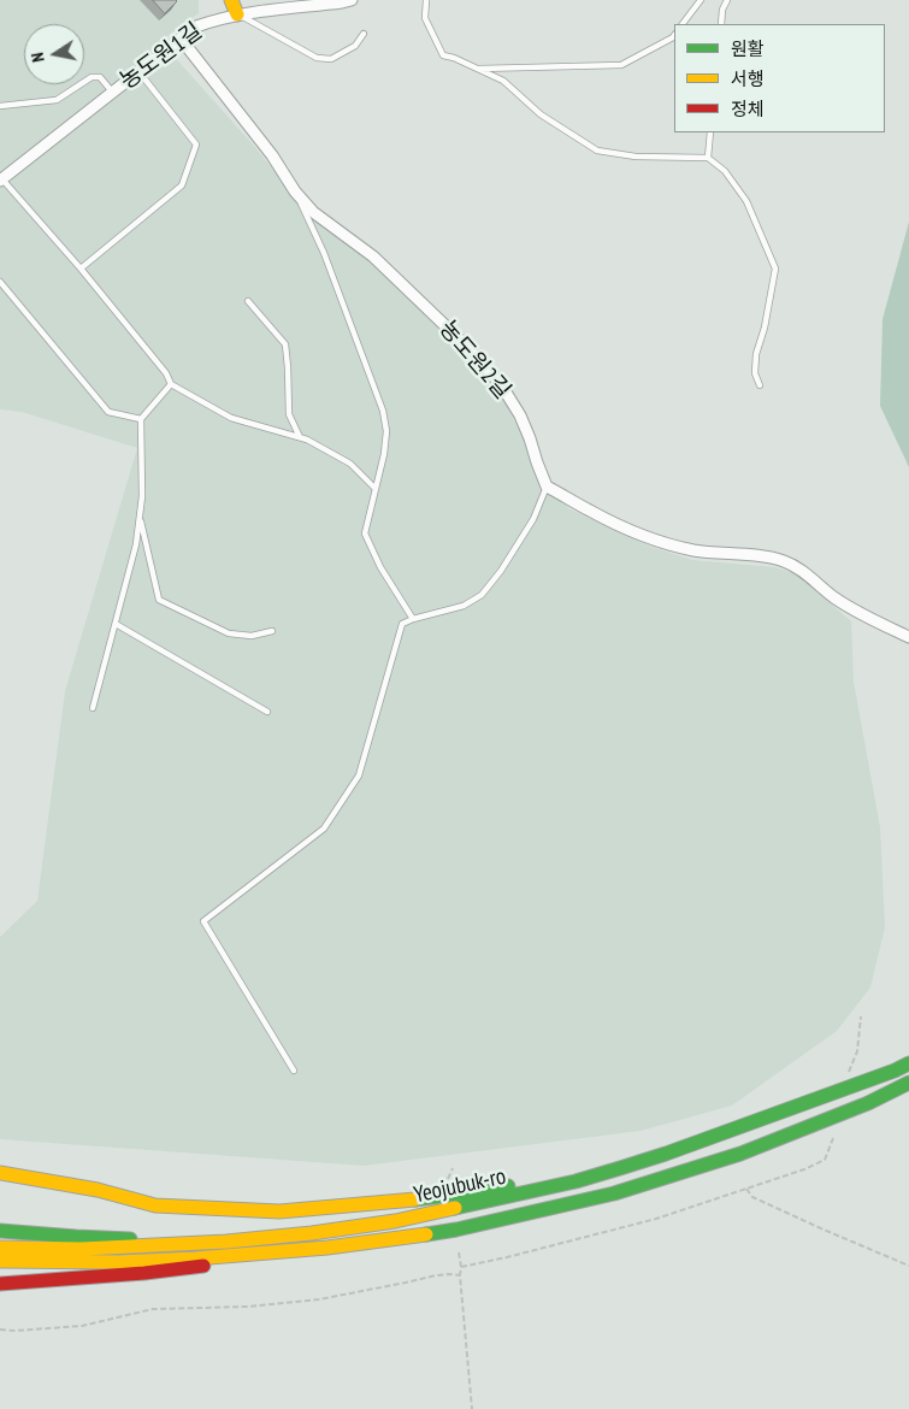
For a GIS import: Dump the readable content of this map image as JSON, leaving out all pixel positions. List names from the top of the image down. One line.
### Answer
{"streets":{"main road":["Yeojubuk-ro"],"street":["농도원1길","농도원2길"]},"crossings":[["농도원1길","농도원2길"]],"legend":["원활","서행","정체"],"north":"left"}
